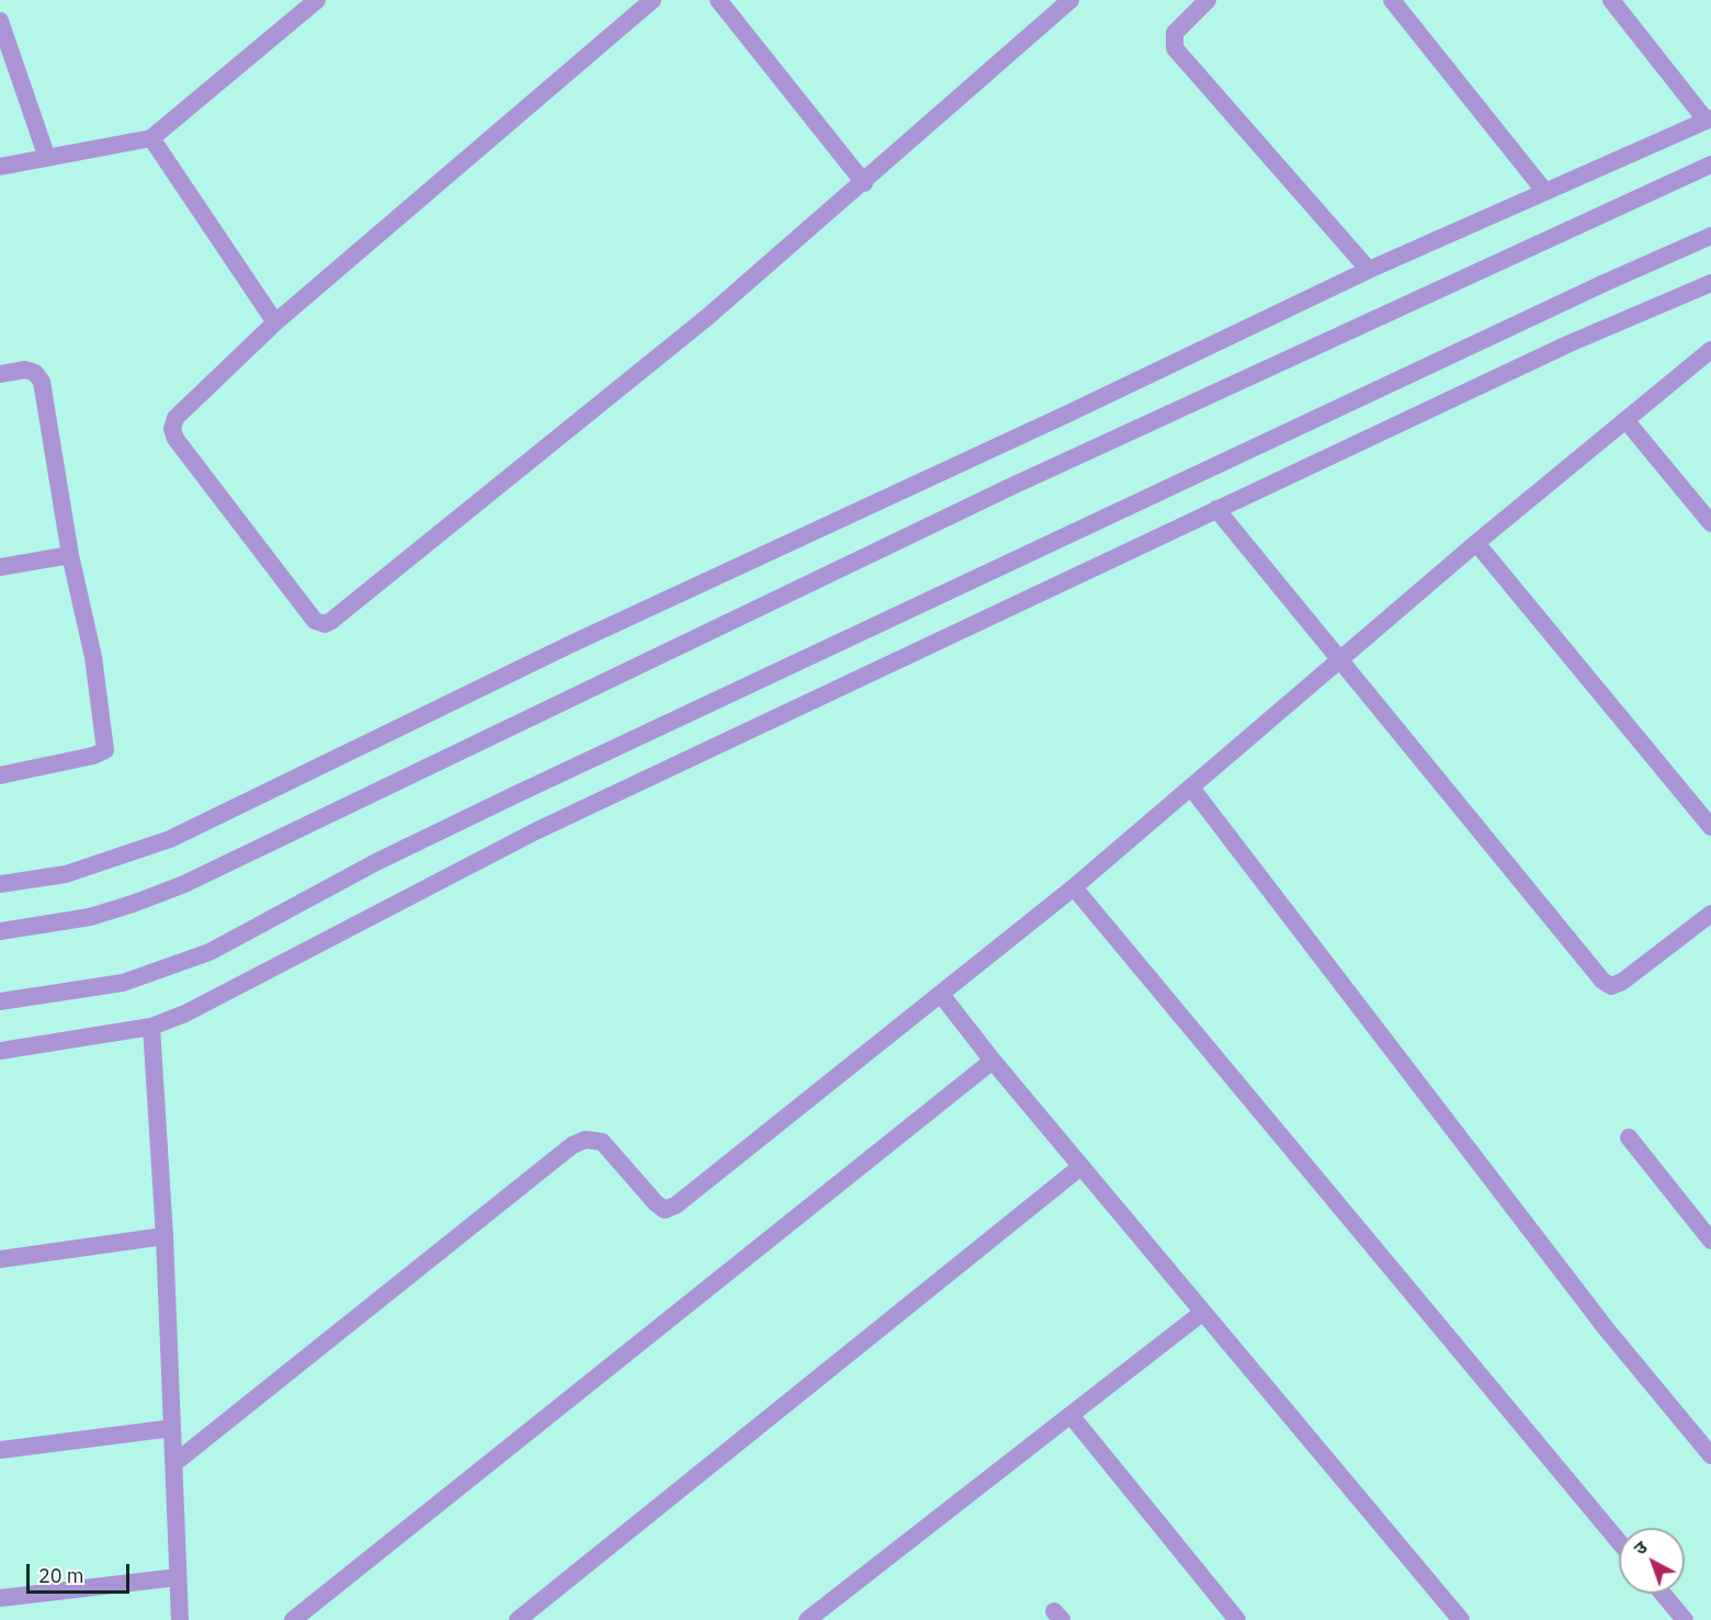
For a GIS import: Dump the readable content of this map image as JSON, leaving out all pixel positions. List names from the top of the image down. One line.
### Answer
{"scale_bar":"20 m","north":"top left"}
